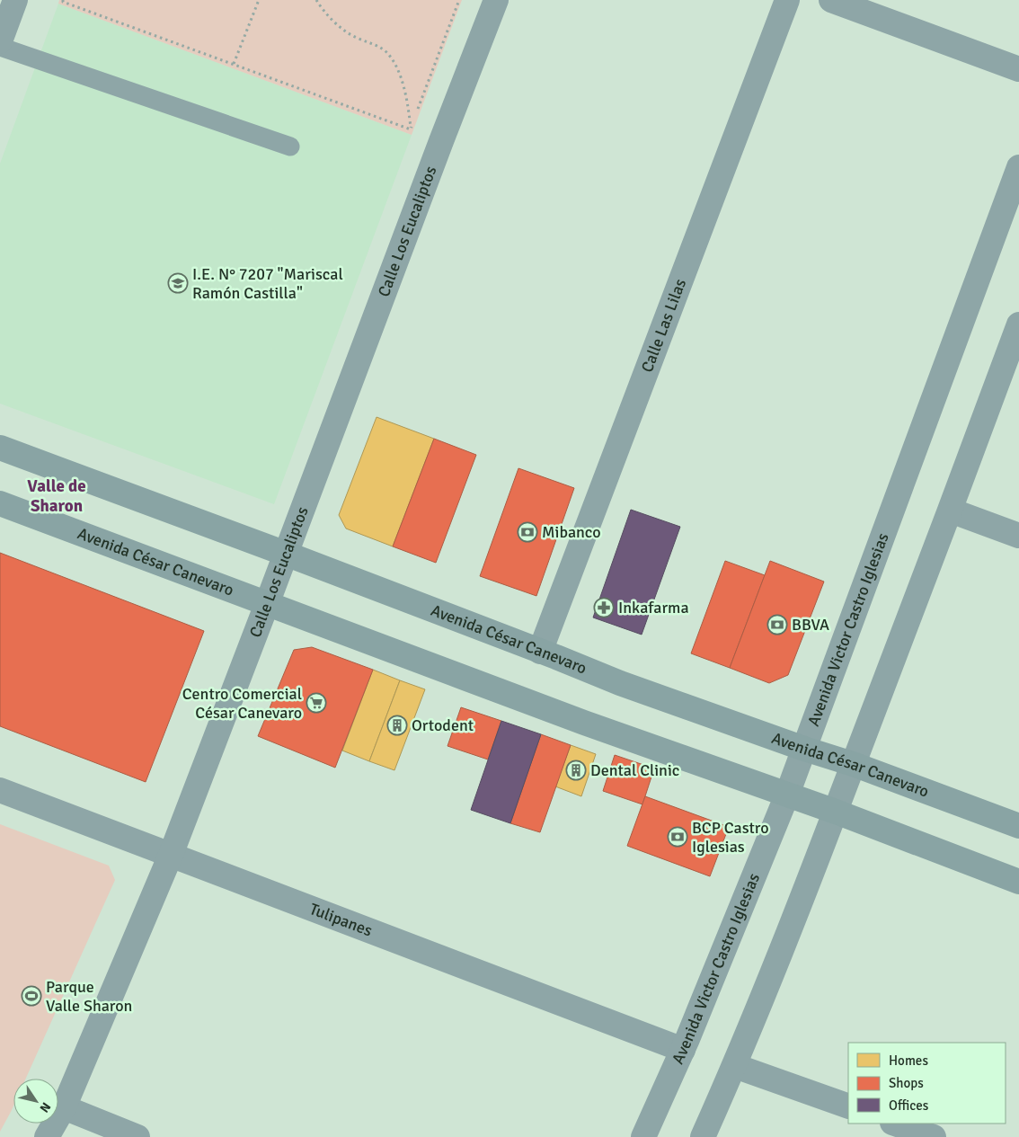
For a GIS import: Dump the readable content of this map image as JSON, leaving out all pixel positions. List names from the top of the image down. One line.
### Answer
{"streets":{"main road":["Avenida César Canevaro"],"street":["Calle Los Eucaliptos","Calle Las Lilas","Avenida Victor Castro Iglesias","Tulipanes"]},"crossings":[["Calle Los Eucaliptos","Avenida César Canevaro"],["Calle Los Eucaliptos","Tulipanes"],["Calle Las Lilas","Avenida César Canevaro"],["Avenida César Canevaro","Avenida Victor Castro Iglesias"],["Avenida Victor Castro Iglesias","Tulipanes"]],"districts":["Valle de Sharon"],"places":{"school or university":["I.E. N° 7207 \"Mariscal Ramón Castilla\""],"bank":["Mibanco","BBVA","BCP Castro Iglesias"],"pharmacy":["Inkafarma"],"supermarket":["Centro Comercial César Canevaro"],"building":["Ortodent","Dental Clinic"],"sports":["Parque Valle Sharon"]},"legend":["Homes","Shops","Offices"],"north":"bottom right"}
